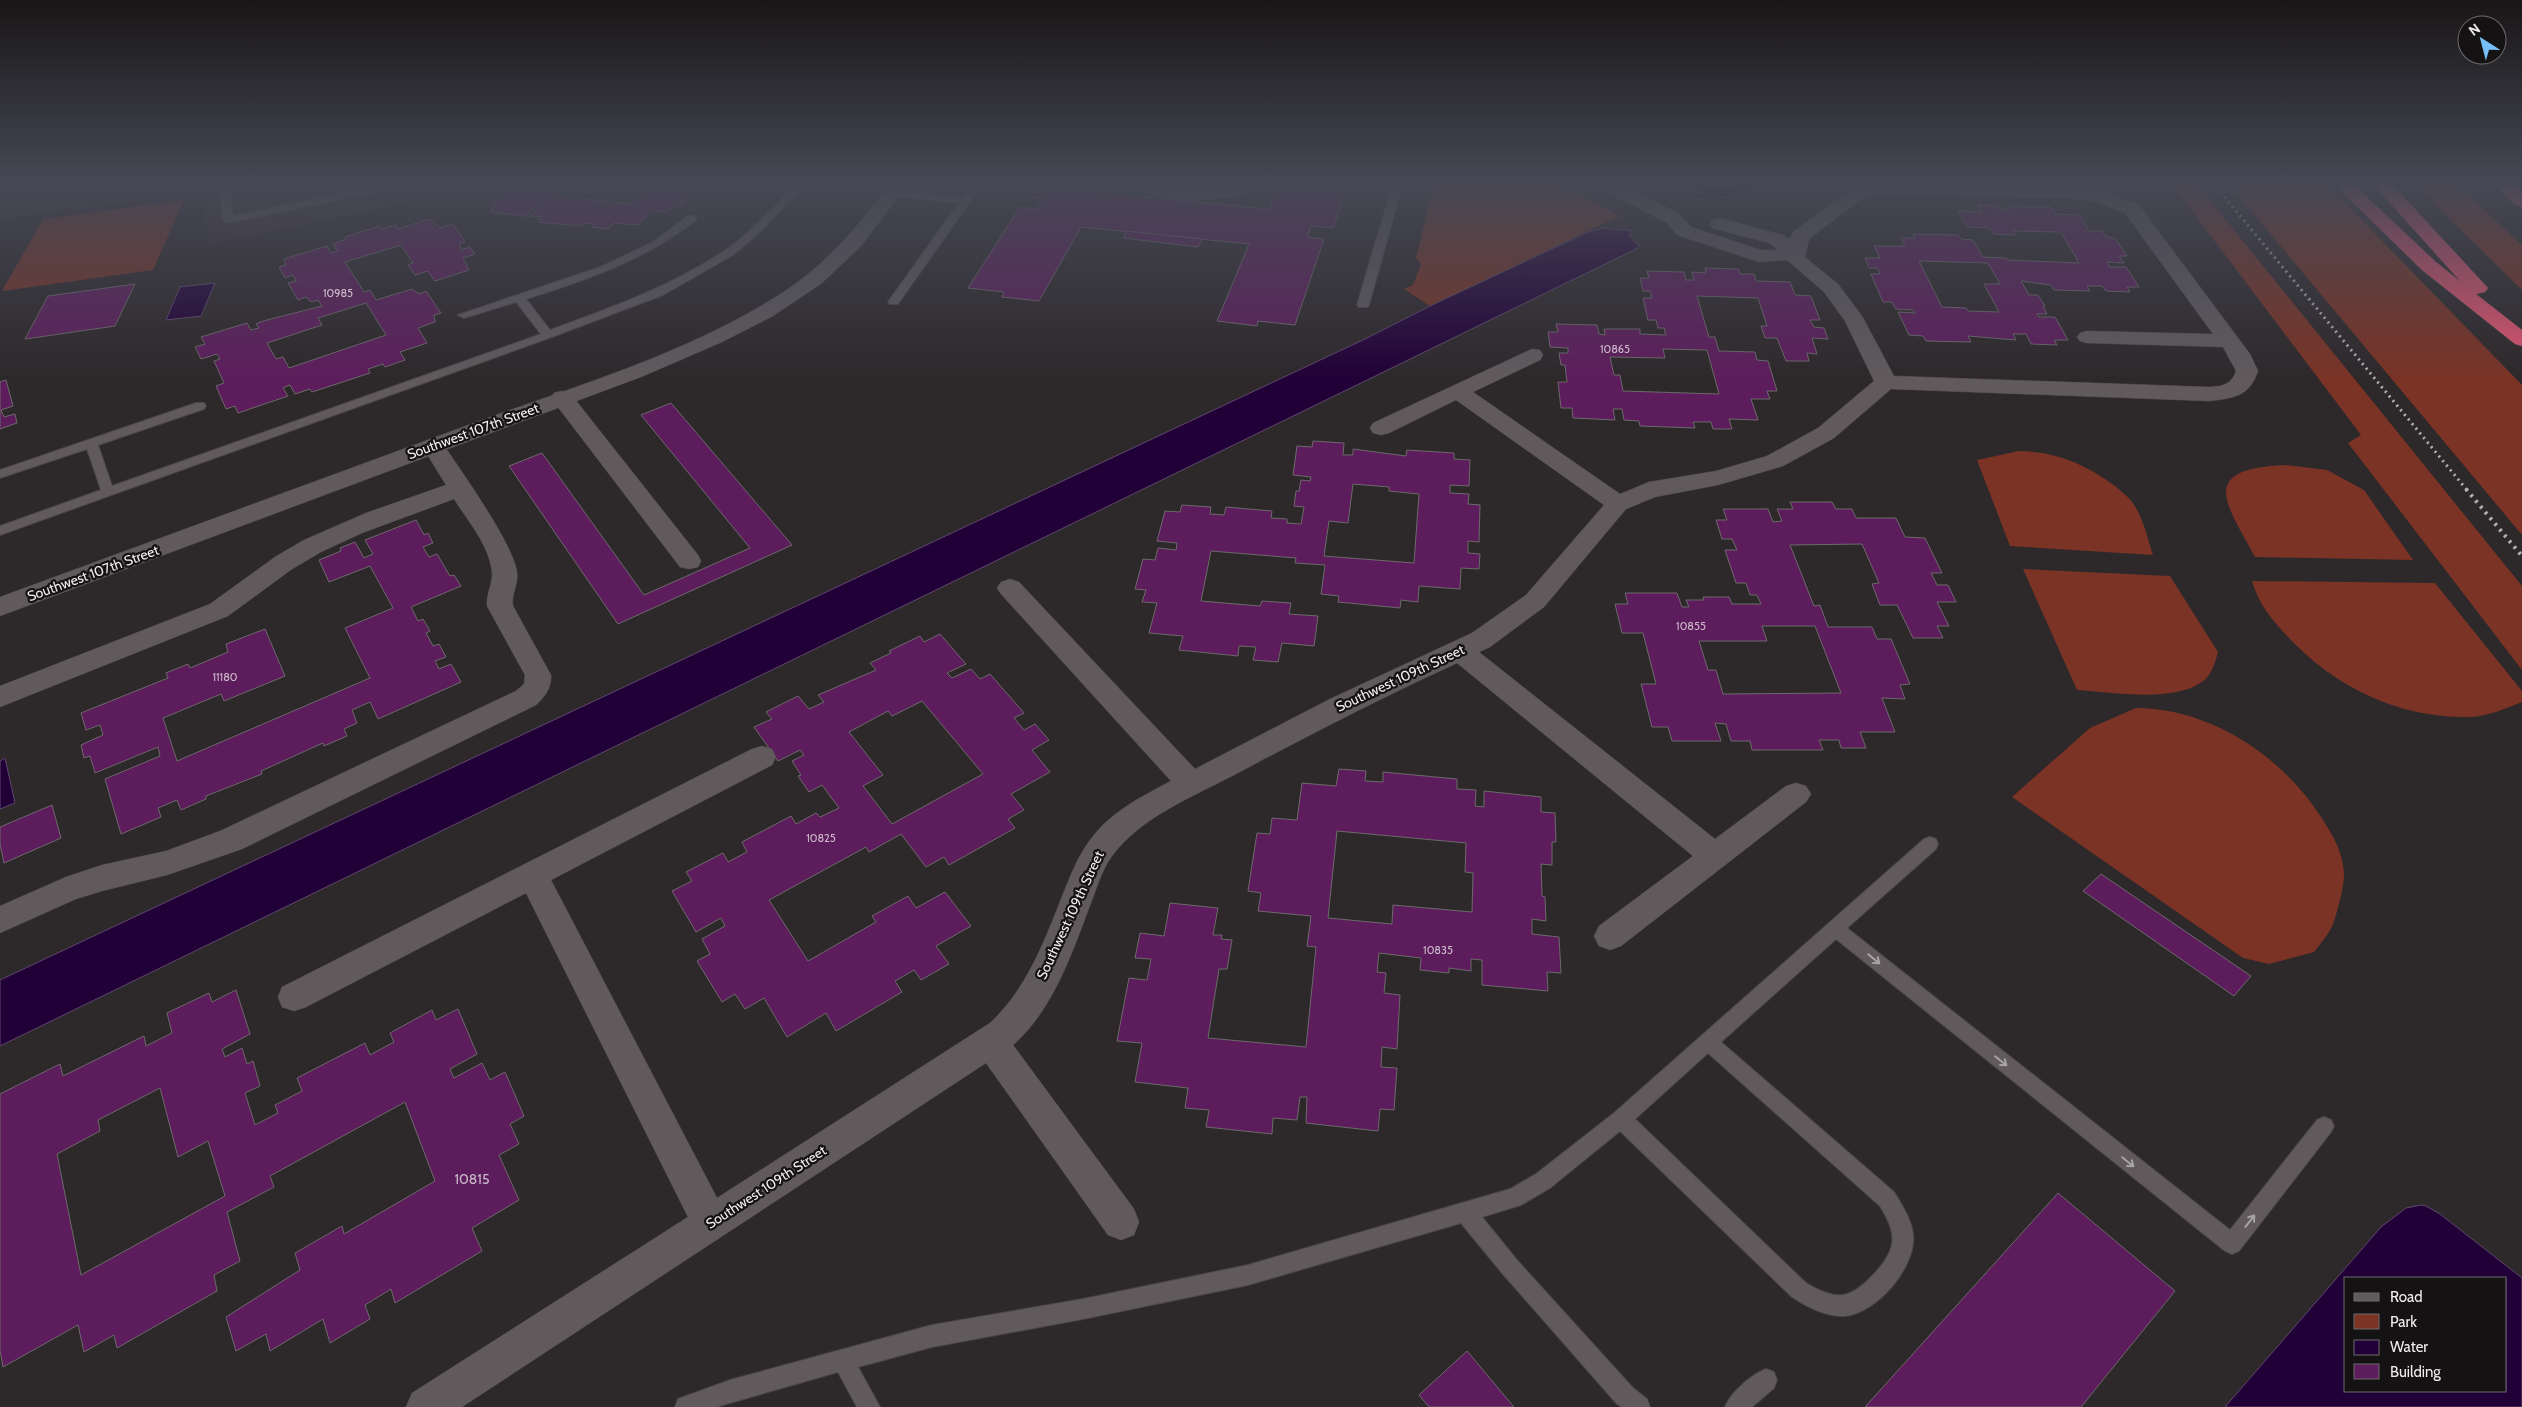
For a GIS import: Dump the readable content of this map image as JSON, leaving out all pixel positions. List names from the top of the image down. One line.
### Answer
{"streets":{"street":["Southwest 107th Street","Southwest 109th Street"]},"house_numbers":["10985","10865","10855","11180","10825","10835","10815"],"legend":["Road","Park","Water","Building"],"north":"top left"}
